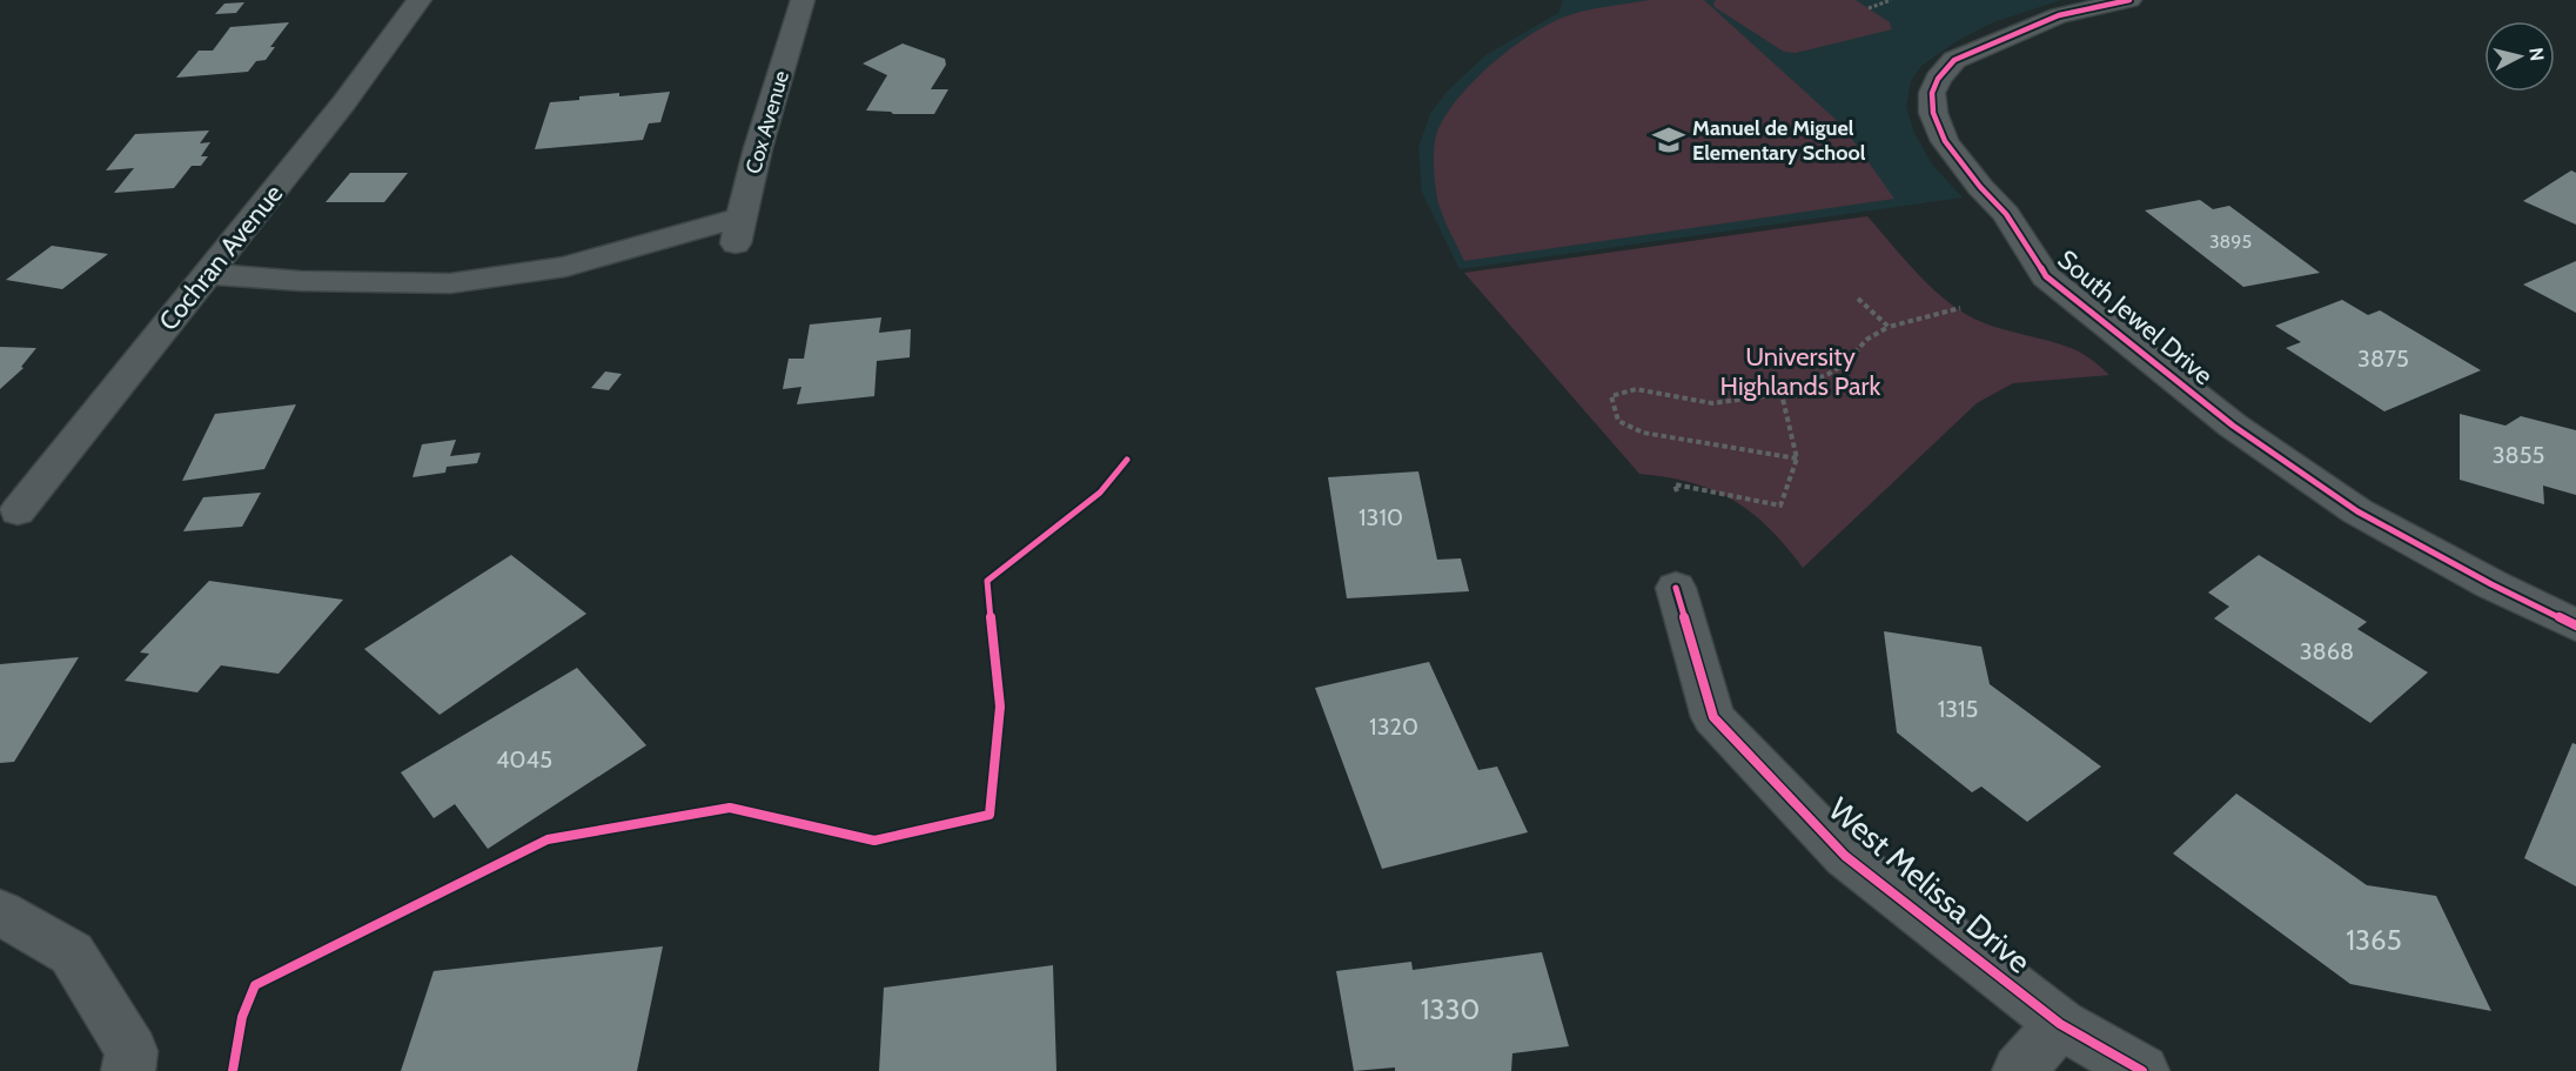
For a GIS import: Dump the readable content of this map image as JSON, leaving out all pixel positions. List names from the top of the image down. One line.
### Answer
{"streets":{"street":["Cox Avenue","Cochran Avenue","South Jewel Drive","West Melissa Drive"]},"crossings":[["Cox Avenue","Cochran Avenue"]],"parks":["University Highlands Park"],"places":{"school or university":["Manuel de Miguel Elementary School"]},"house_numbers":["3895","3875","3855","1310","3868","1315","1320","4045","1365","1330"],"north":"right"}
